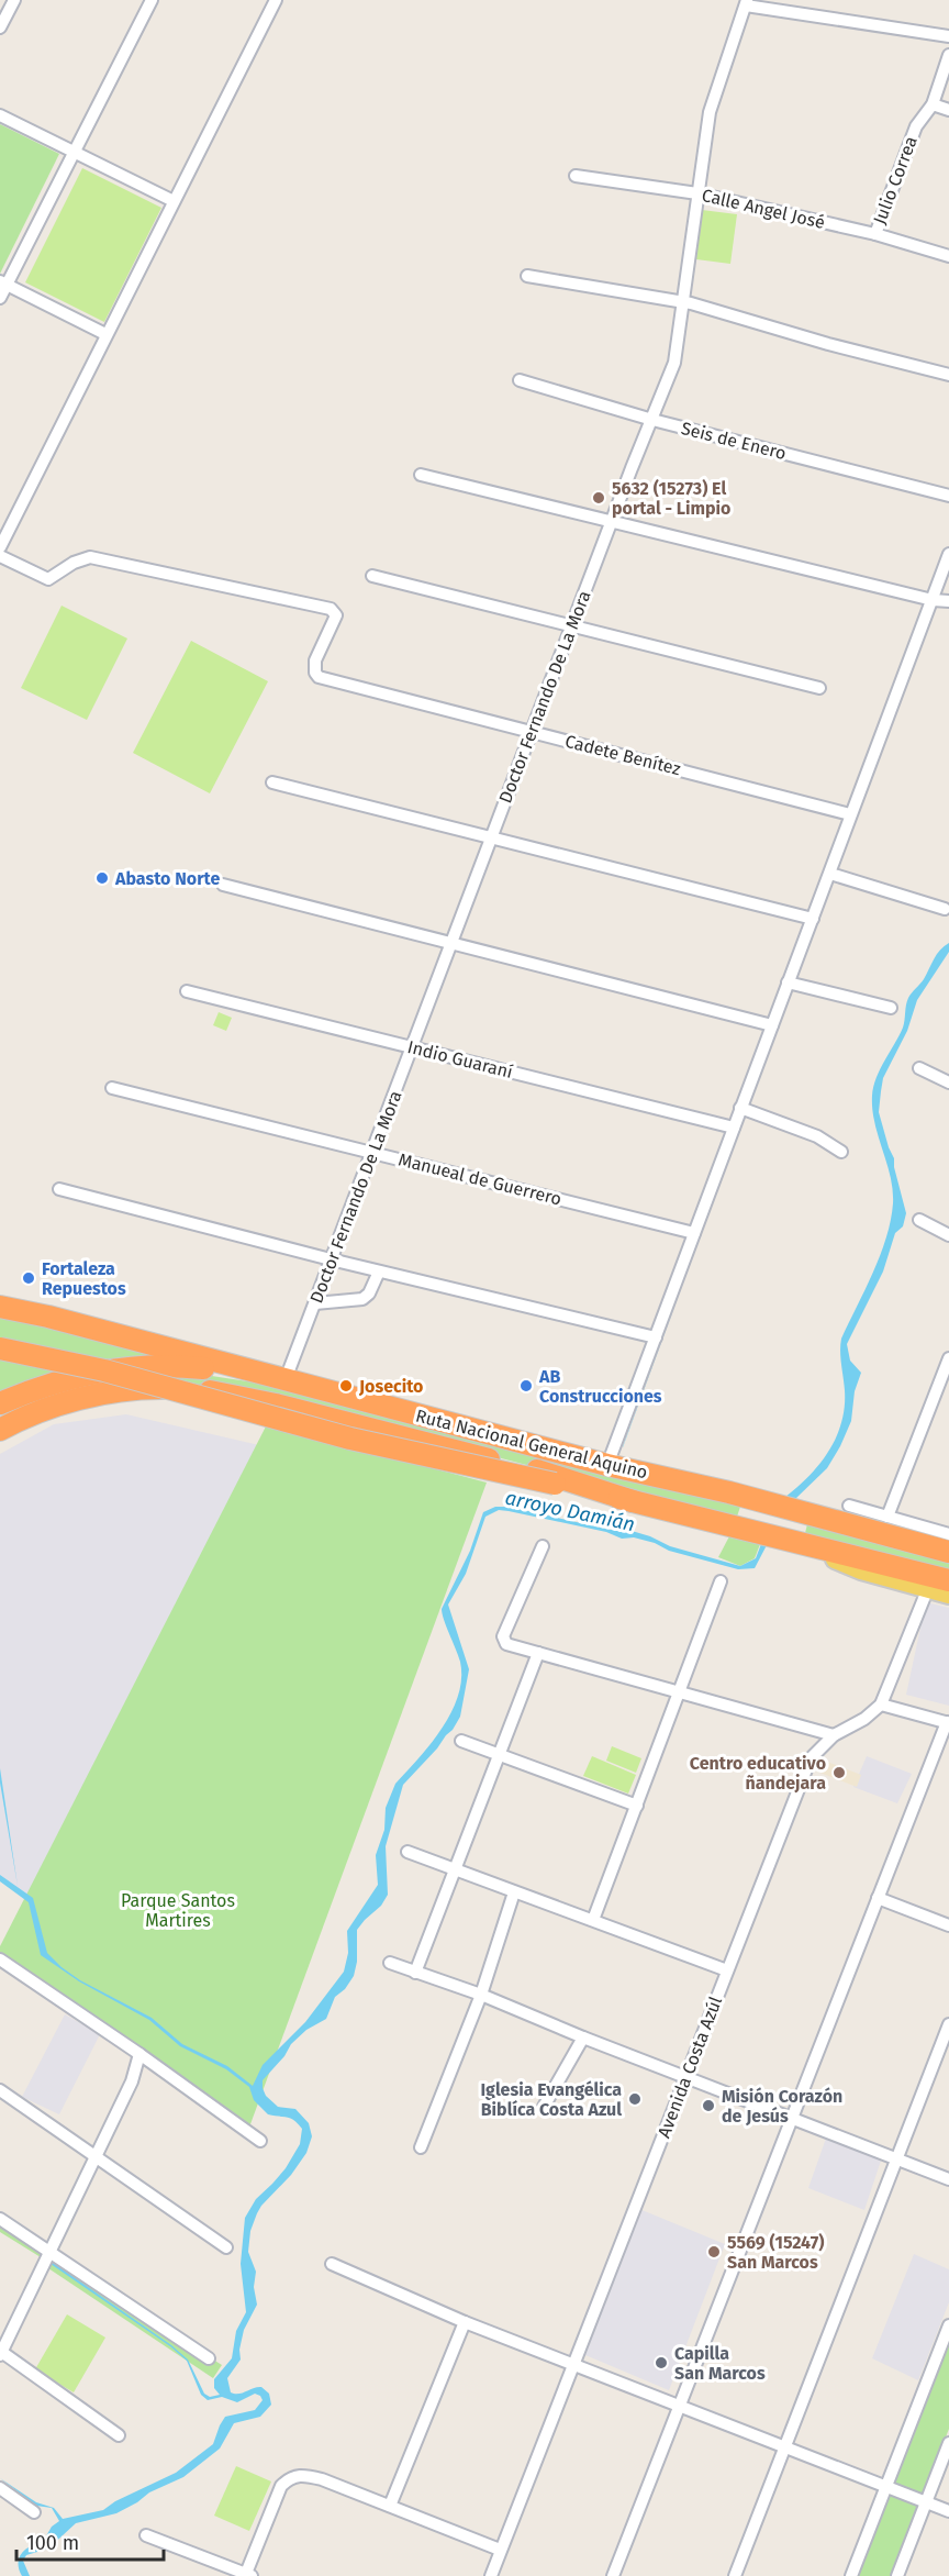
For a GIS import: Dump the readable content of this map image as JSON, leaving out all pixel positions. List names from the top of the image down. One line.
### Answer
{"streets":{"highway":["Ruta Nacional General Aquino"],"street":["Julio Correa","Calle Angel José","Seis de Enero","Doctor Fernando De La Mora","Cadete Benítez","Indio Guaraní","Manueal de Guerrero","Avenida Costa Azúl"]},"crossings":[["Julio Correa","Calle Angel José"],["Calle Angel José","Doctor Fernando De La Mora"],["Seis de Enero","Doctor Fernando De La Mora"],["Doctor Fernando De La Mora","Cadete Benítez"],["Doctor Fernando De La Mora","Indio Guaraní"],["Doctor Fernando De La Mora","Manueal de Guerrero"],["Doctor Fernando De La Mora","Ruta Nacional General Aquino"]],"water":["arroyo Damián"],"parks":["Parque Santos Martires"],"places":["5632 (15273) El portal - Limpio","Abasto Norte","Fortaleza Repuestos","Josecito","AB Construcciones","Centro educativo ñandejara","Iglesia Evangélica Biblíca Costa Azul","Misión Corazón de Jesús","5569 (15247) San Marcos","Capilla San Marcos"],"scale_bar":"100 m"}
